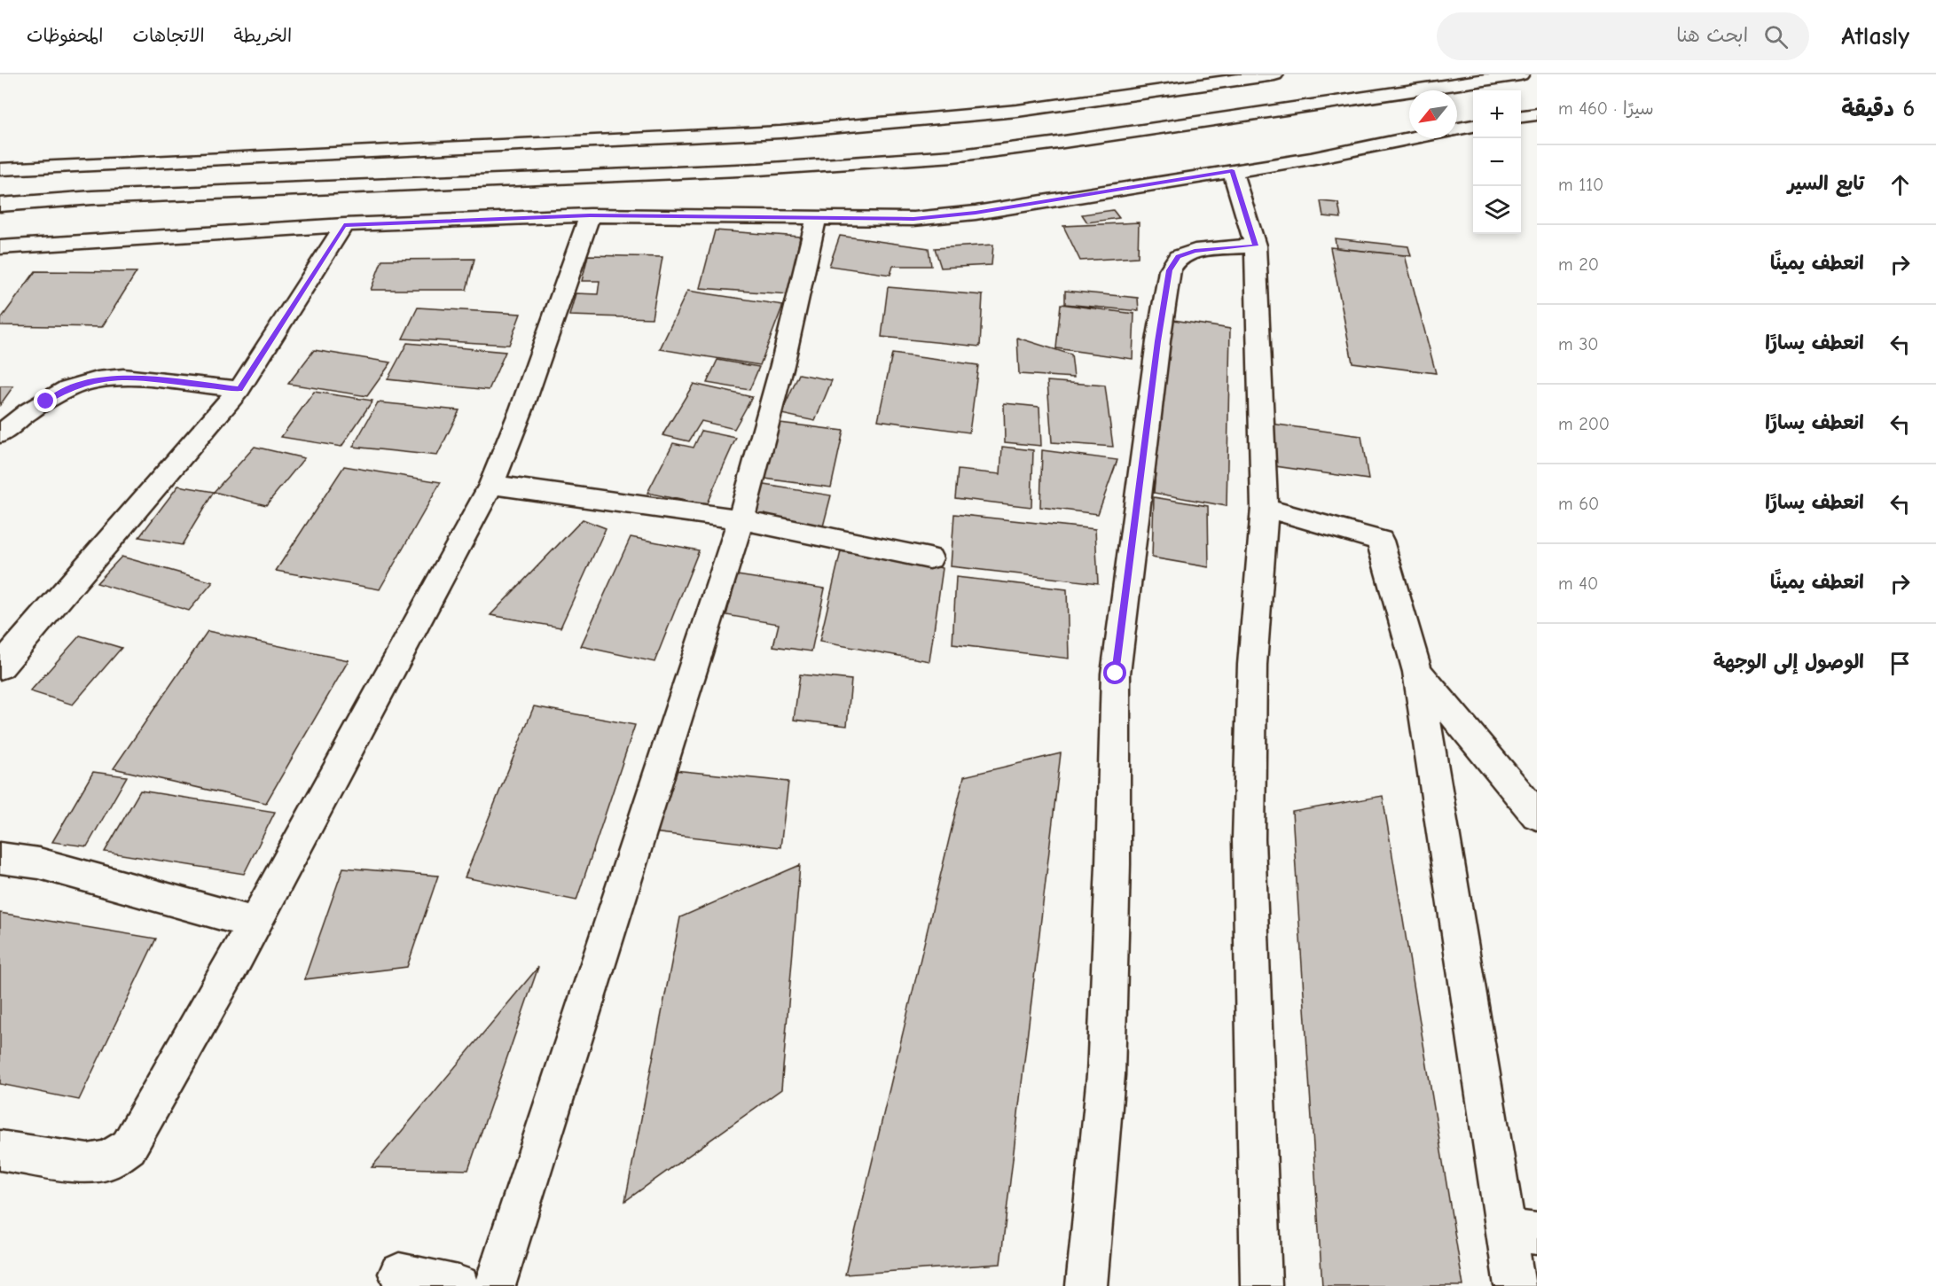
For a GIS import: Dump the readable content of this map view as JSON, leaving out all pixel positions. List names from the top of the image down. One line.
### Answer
{"north":"bottom left","page":{"header":"Atlasly","search":"ابحث هنا","nav":["الخريطة","الاتجاهات","المحفوظات"],"heading":["6 دقيقة","سيرًا · 460 m"],"map_buttons":["+","−"],"list":[["تابع السير","110 m"],["انعطف يمينًا","20 m"],["انعطف يسارًا","30 m"],["انعطف يسارًا","200 m"],["انعطف يسارًا","60 m"],["انعطف يمينًا","40 m"],"الوصول إلى الوجهة"]}}
